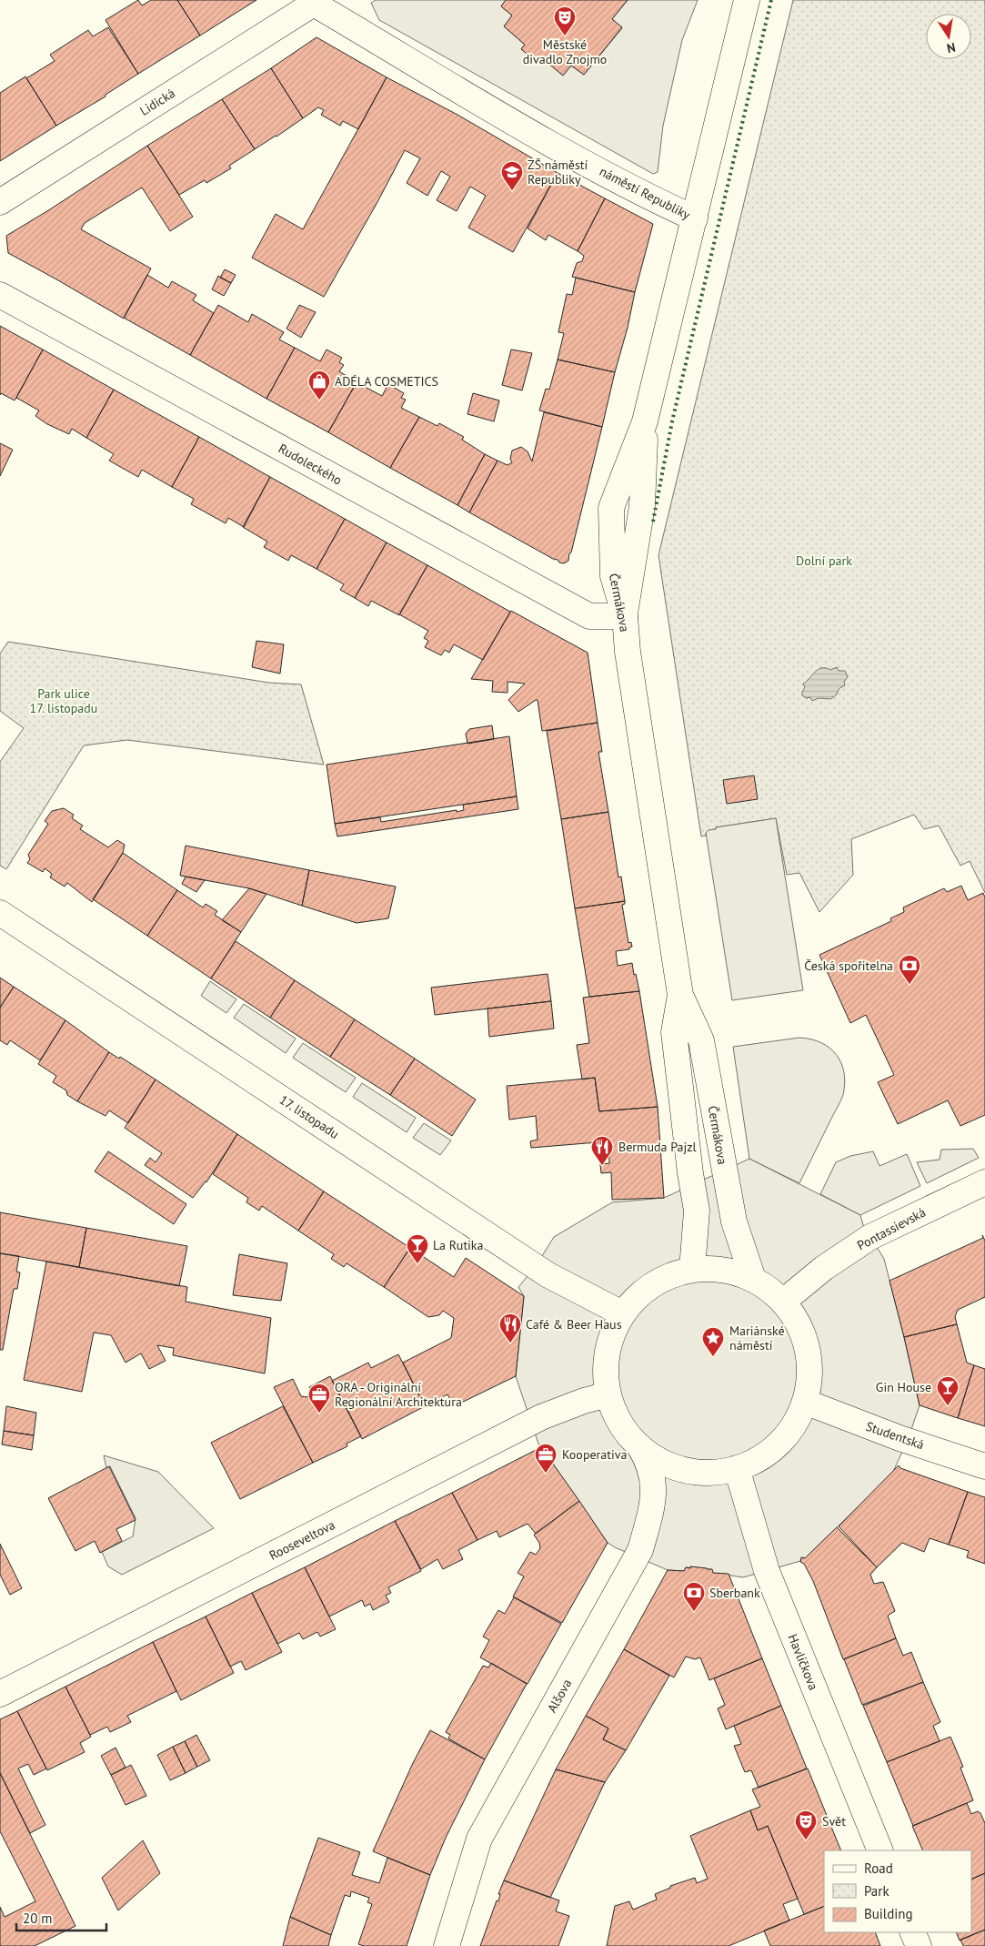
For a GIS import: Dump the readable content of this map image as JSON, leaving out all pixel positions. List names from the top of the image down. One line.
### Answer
{"streets":{"main road":["Lidická","náměstí Republiky","Rudoleckého","Čermákova","17. listopadu","Pontassievská","Studentská","Rooseveltova","Havlíčkova","Alšova"]},"crossings":[["Lidická","náměstí Republiky"],["náměstí Republiky","Čermákova"],["Rudoleckého","Čermákova"]],"parks":["Dolní park","Park ulice 17. listopadu"],"places":{"theatre":["Městské divadlo Znojmo","Svět"],"school or university":["ZŠ náměstí Republiky"],"shop":["ADÉLA COSMETICS"],"bank":["Česká spořitelna","Sberbank"],"restaurant":["Bermuda Pajzl","Café & Beer Haus"],"bar":["La Rutika","Gin House"],"place":["Mariánské náměstí"],"office":["ORA - Originální Regionální Architektura","Kooperativa"]},"legend":["Road","Park","Building"],"scale_bar":"20 m","north":"bottom"}
